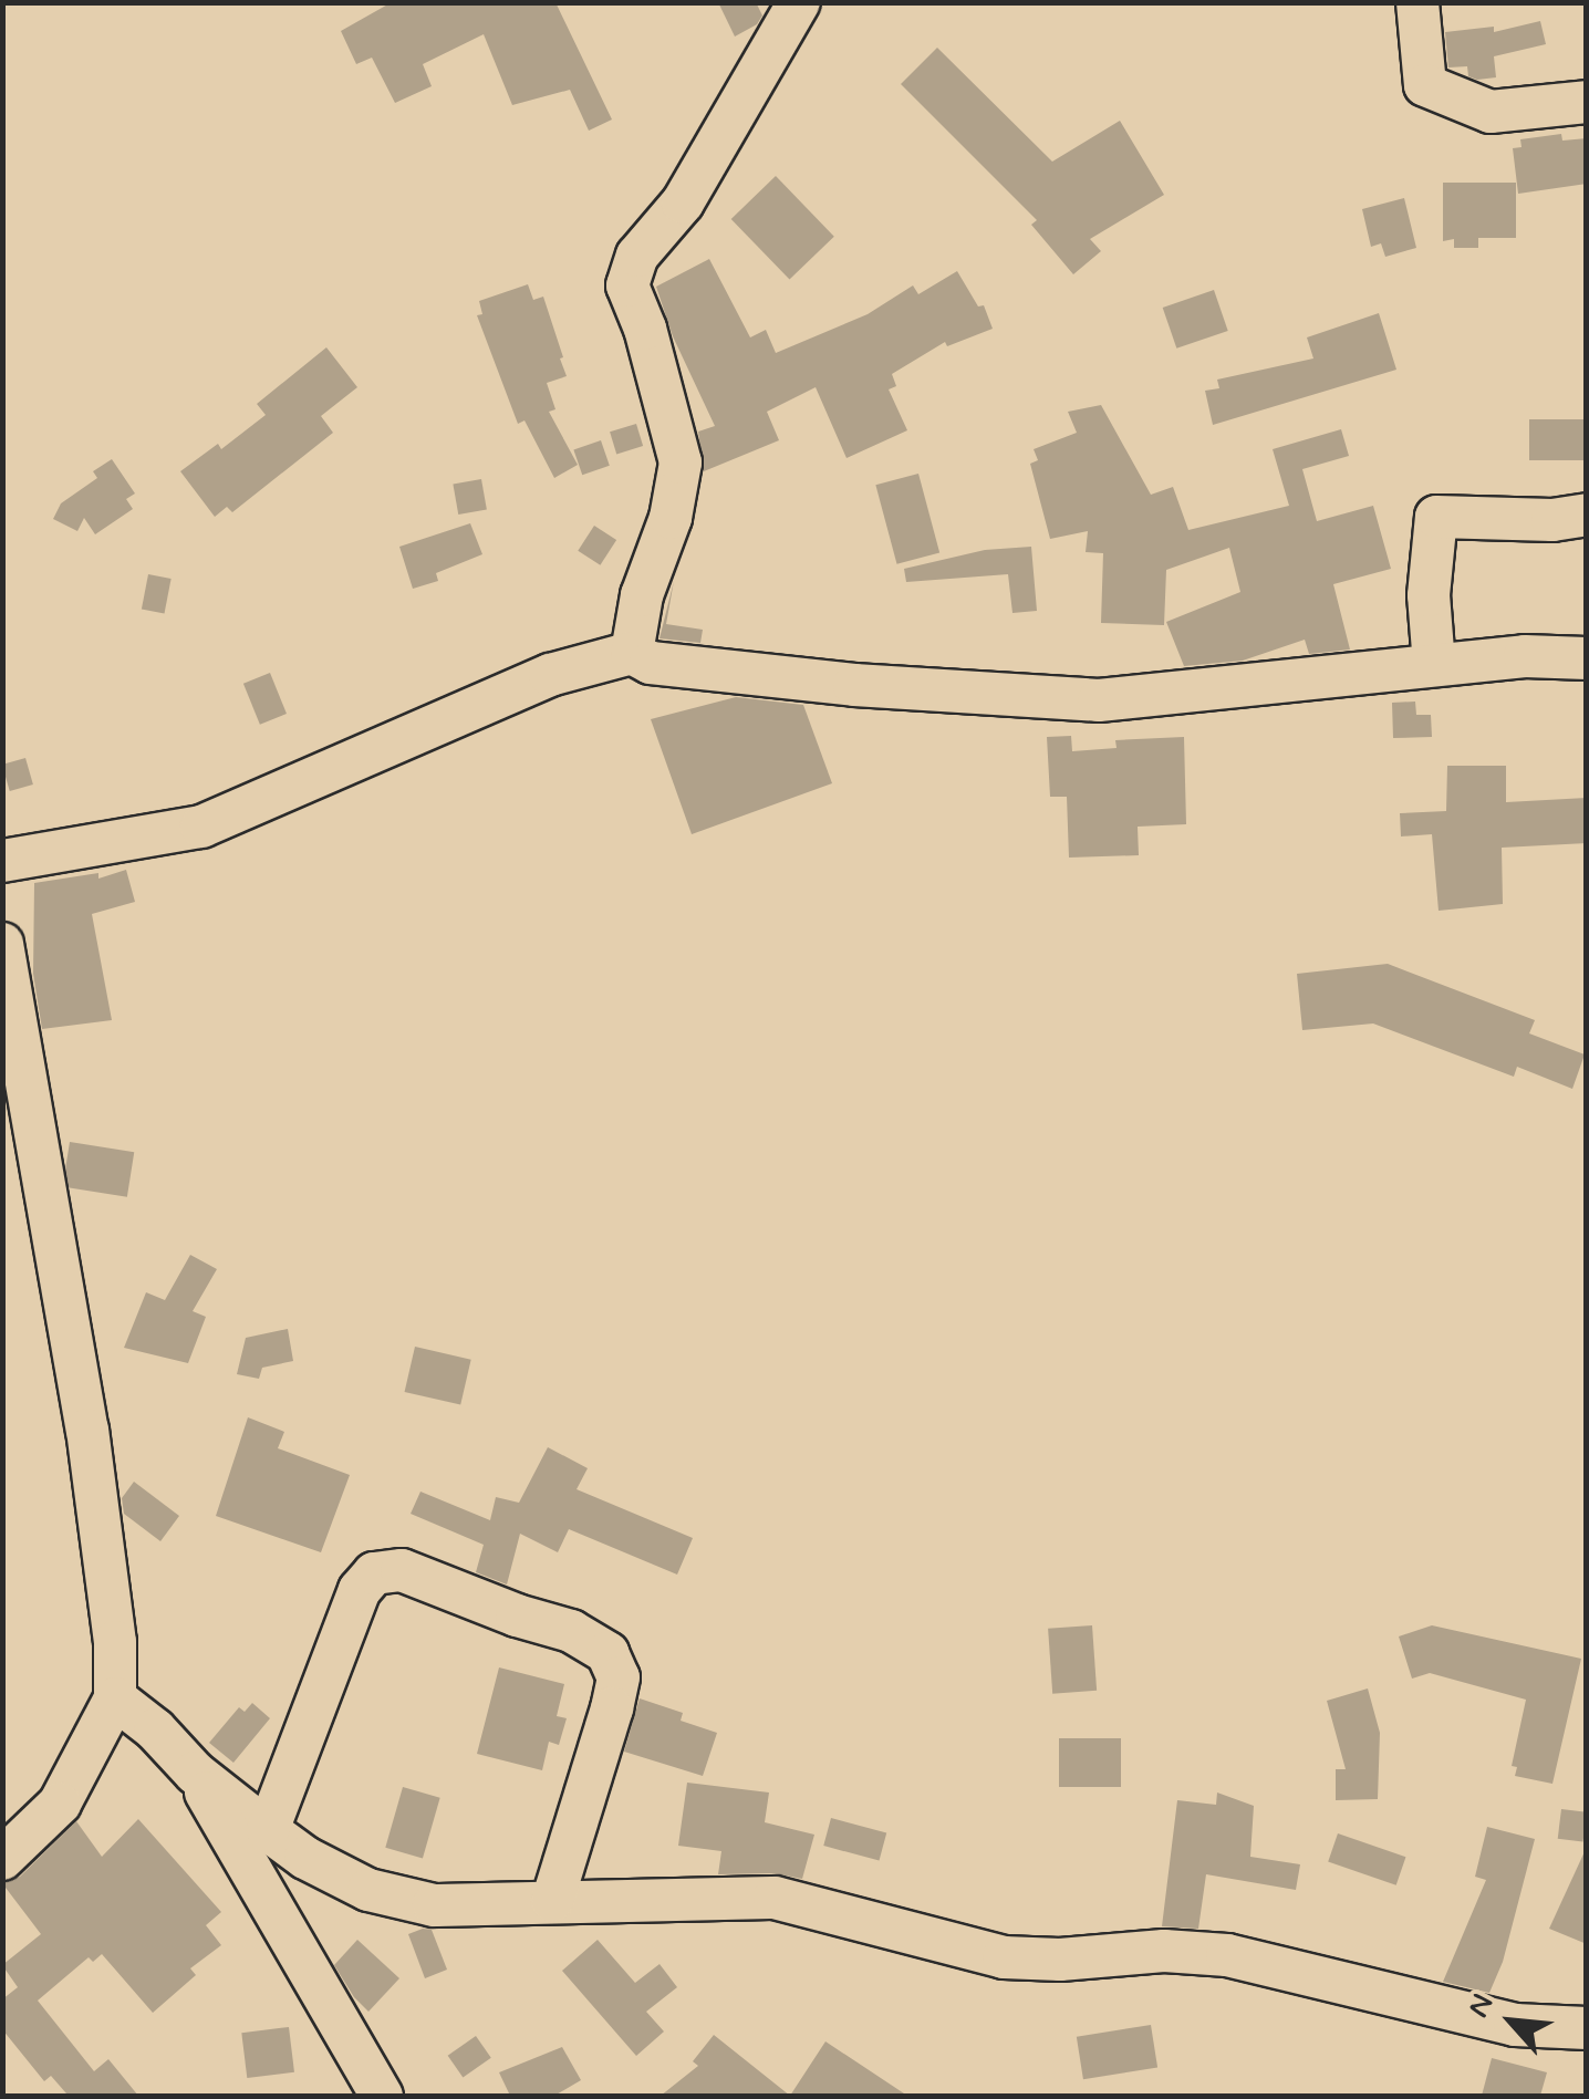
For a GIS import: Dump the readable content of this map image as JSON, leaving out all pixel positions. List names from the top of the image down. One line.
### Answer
{"north":"top left"}
